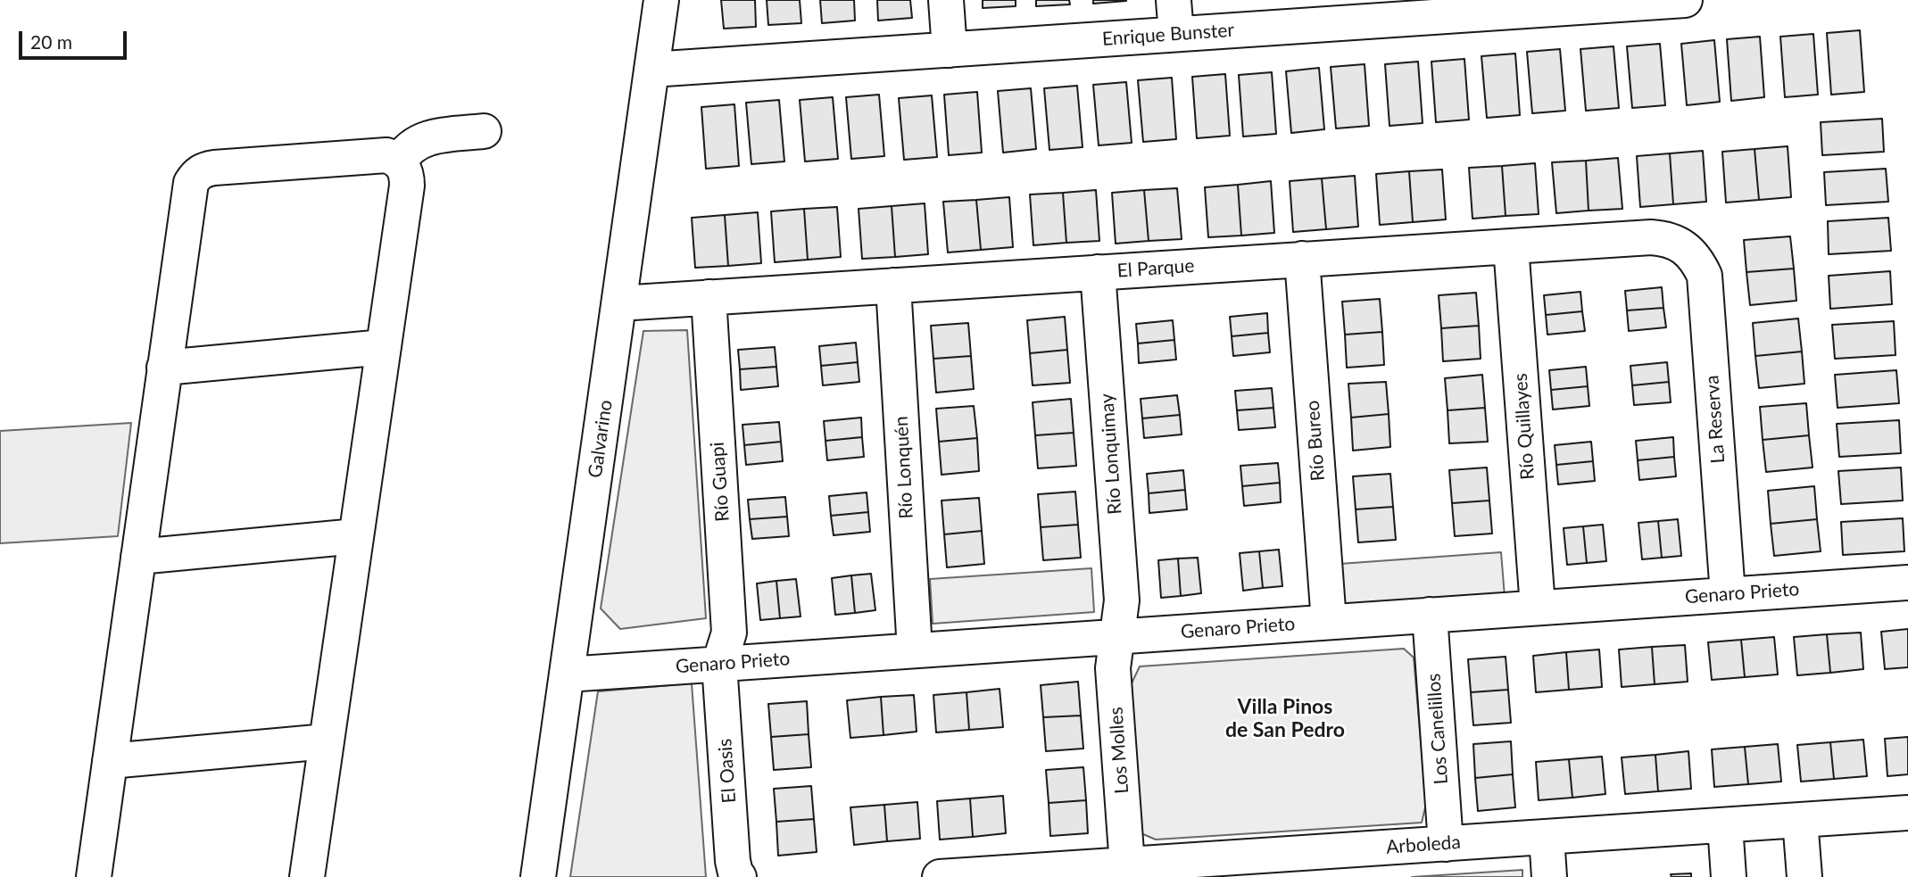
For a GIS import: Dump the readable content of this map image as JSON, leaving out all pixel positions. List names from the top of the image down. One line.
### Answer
{"streets":{"street":["Enrique Bunster","El Parque","La Reserva","Río Quillayes","Galvarino","Río Bureo","Río Lonquimay","Río Lonquén","Río Guapi","Genaro Prieto","Los Canelillos","Los Molles","El Oasis","Arboleda"]},"crossings":[["Enrique Bunster","Galvarino"],["El Parque","La Reserva"],["El Parque","Río Quillayes"],["El Parque","Galvarino"],["El Parque","Río Bureo"],["El Parque","Río Lonquimay"],["El Parque","Río Lonquén"],["El Parque","Río Guapi"],["La Reserva","Genaro Prieto"],["Río Quillayes","Genaro Prieto"],["Galvarino","Genaro Prieto"],["Río Bureo","Genaro Prieto"],["Río Lonquimay","Genaro Prieto"],["Río Lonquimay","Los Molles"],["Río Lonquén","Genaro Prieto"],["Río Guapi","Genaro Prieto"],["Río Guapi","El Oasis"],["Genaro Prieto","Los Canelillos"],["Genaro Prieto","Los Molles"],["Genaro Prieto","El Oasis"],["Los Canelillos","Arboleda"],["Los Molles","Arboleda"]],"districts":["Villa Pinos de San Pedro"],"scale_bar":"20 m"}
